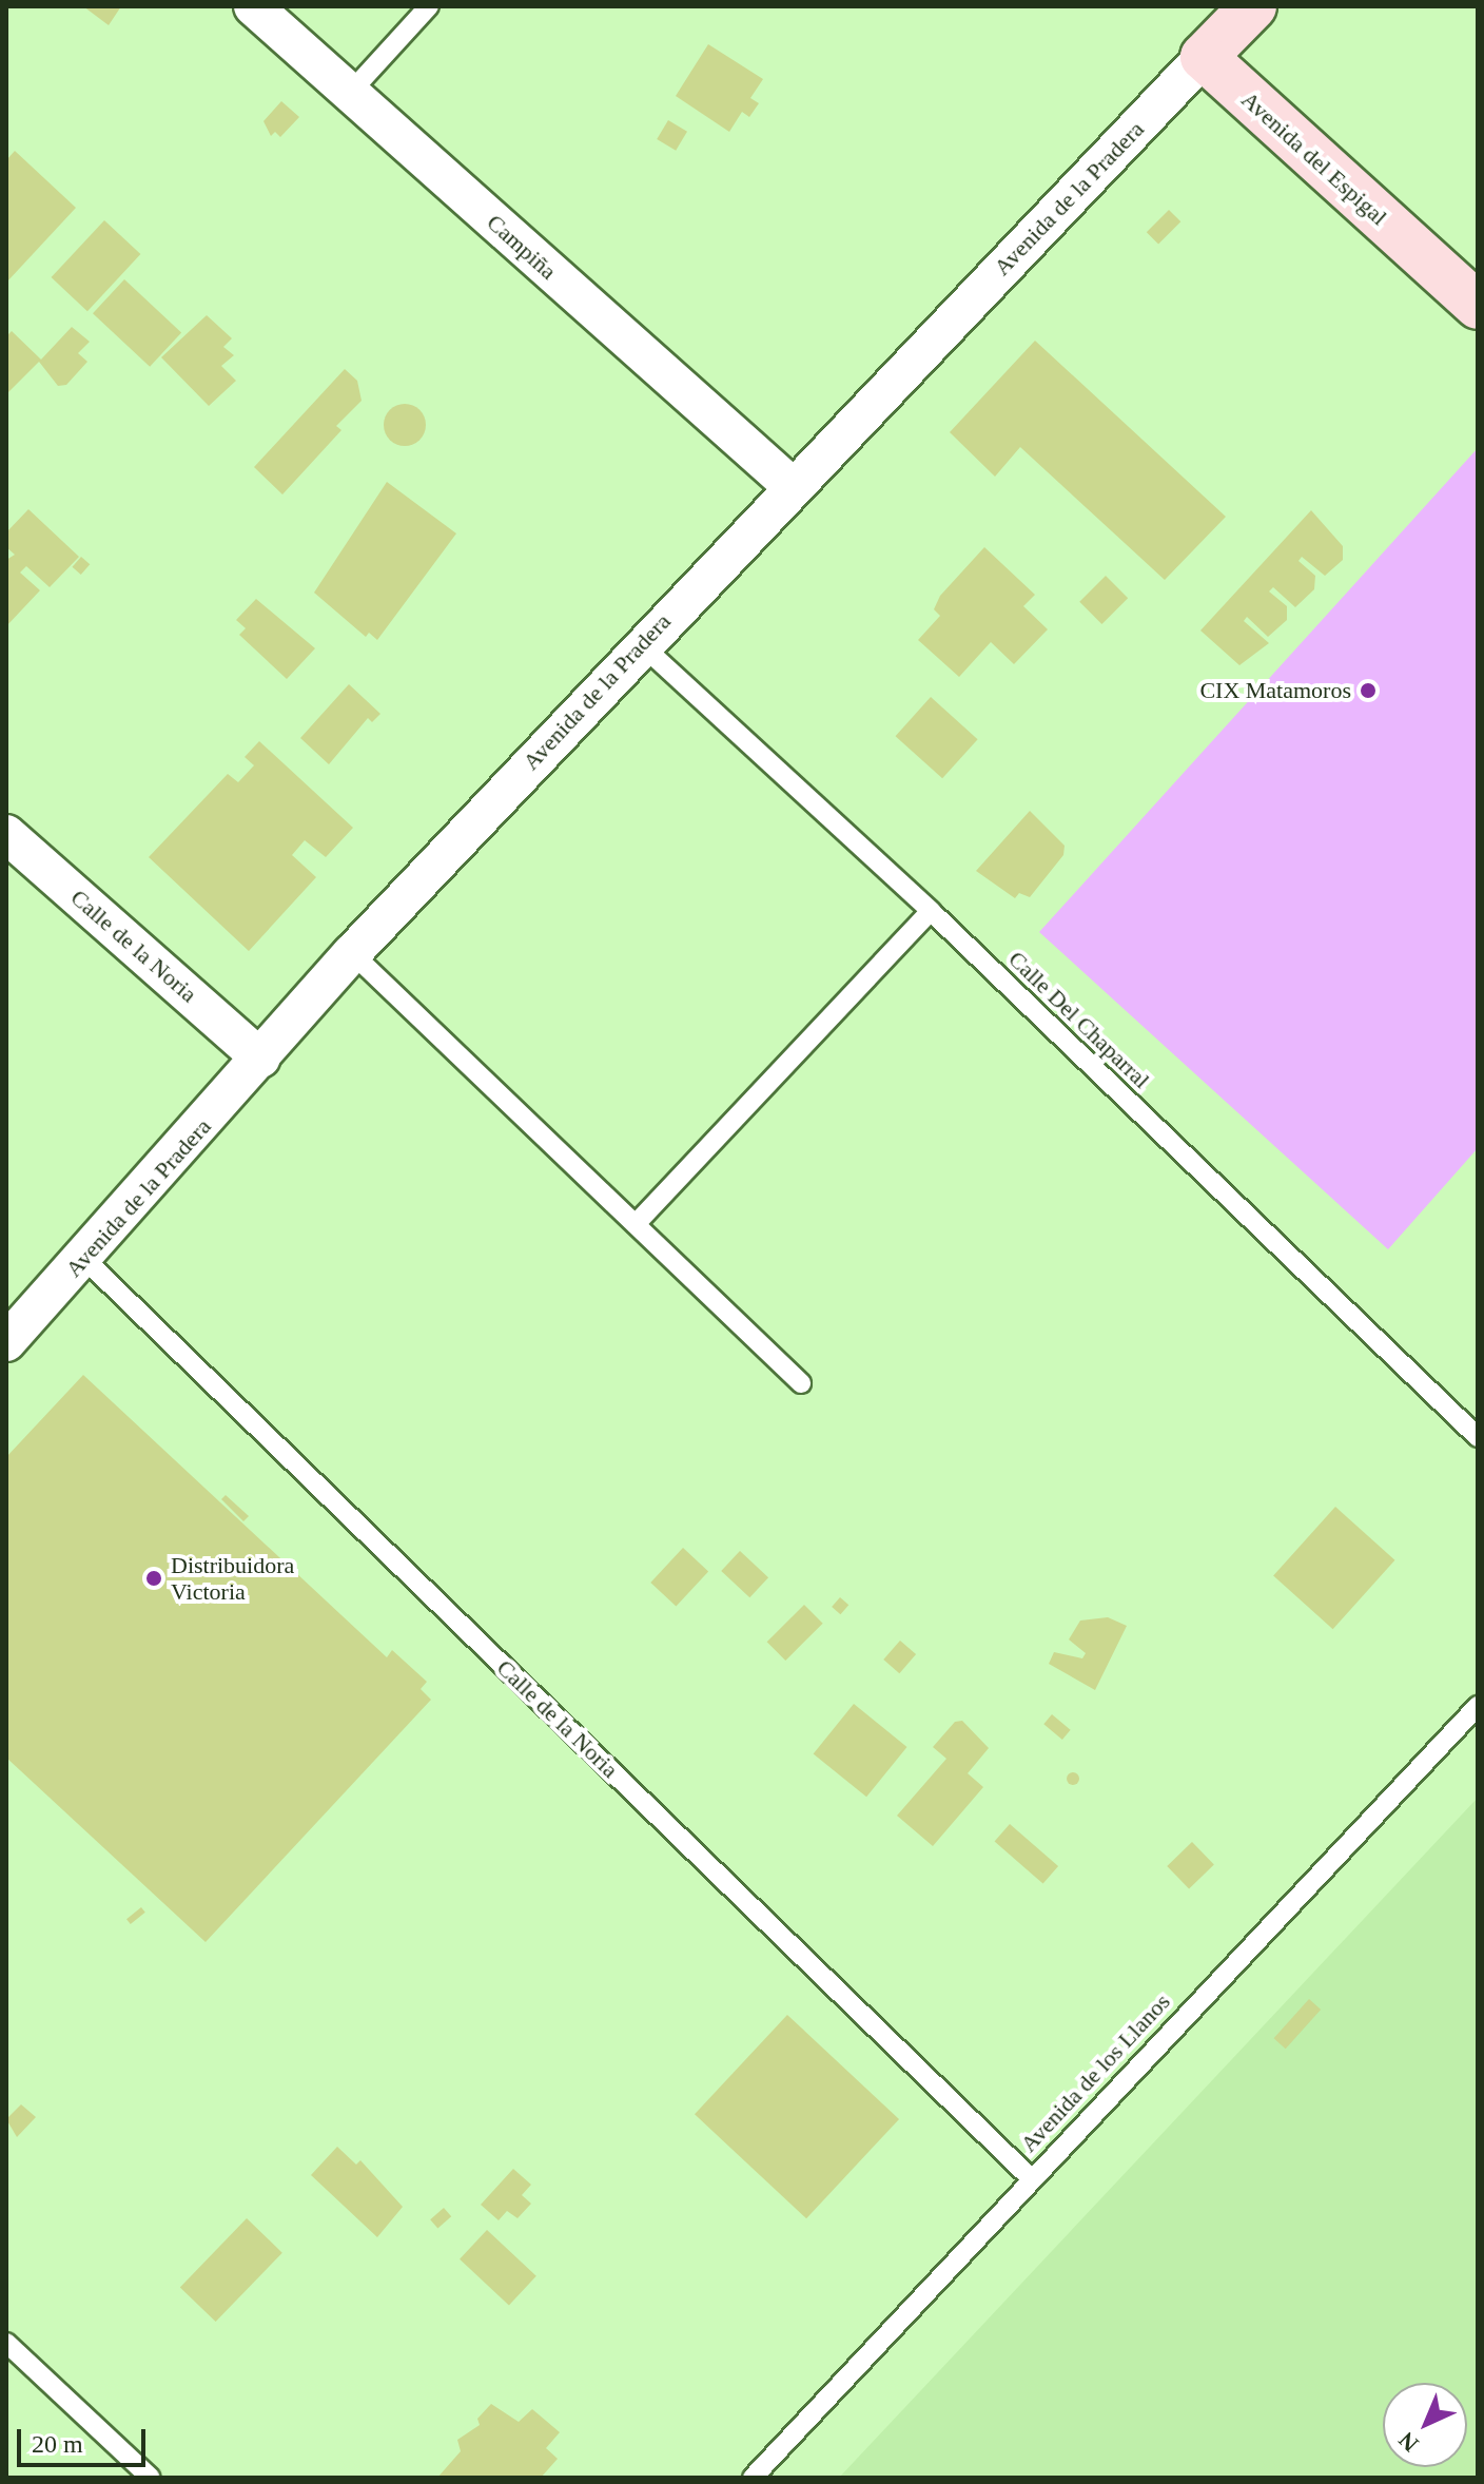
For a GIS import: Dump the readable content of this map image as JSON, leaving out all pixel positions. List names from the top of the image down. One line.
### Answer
{"streets":{"street":["Avenida del Espigal","Avenida de la Pradera","Campiña","Calle de la Noria"],"lane":["Calle Del Chaparral","Avenida de los Llanos"]},"crossings":[["Avenida del Espigal","Avenida de la Pradera"],["Avenida de la Pradera","Campiña"],["Avenida de la Pradera","Calle de la Noria"],["Avenida de la Pradera","Calle Del Chaparral"],["Calle de la Noria","Avenida de los Llanos"]],"places":["CIX Matamoros","Distribuidora Victoria"],"scale_bar":"20 m","north":"bottom left"}
